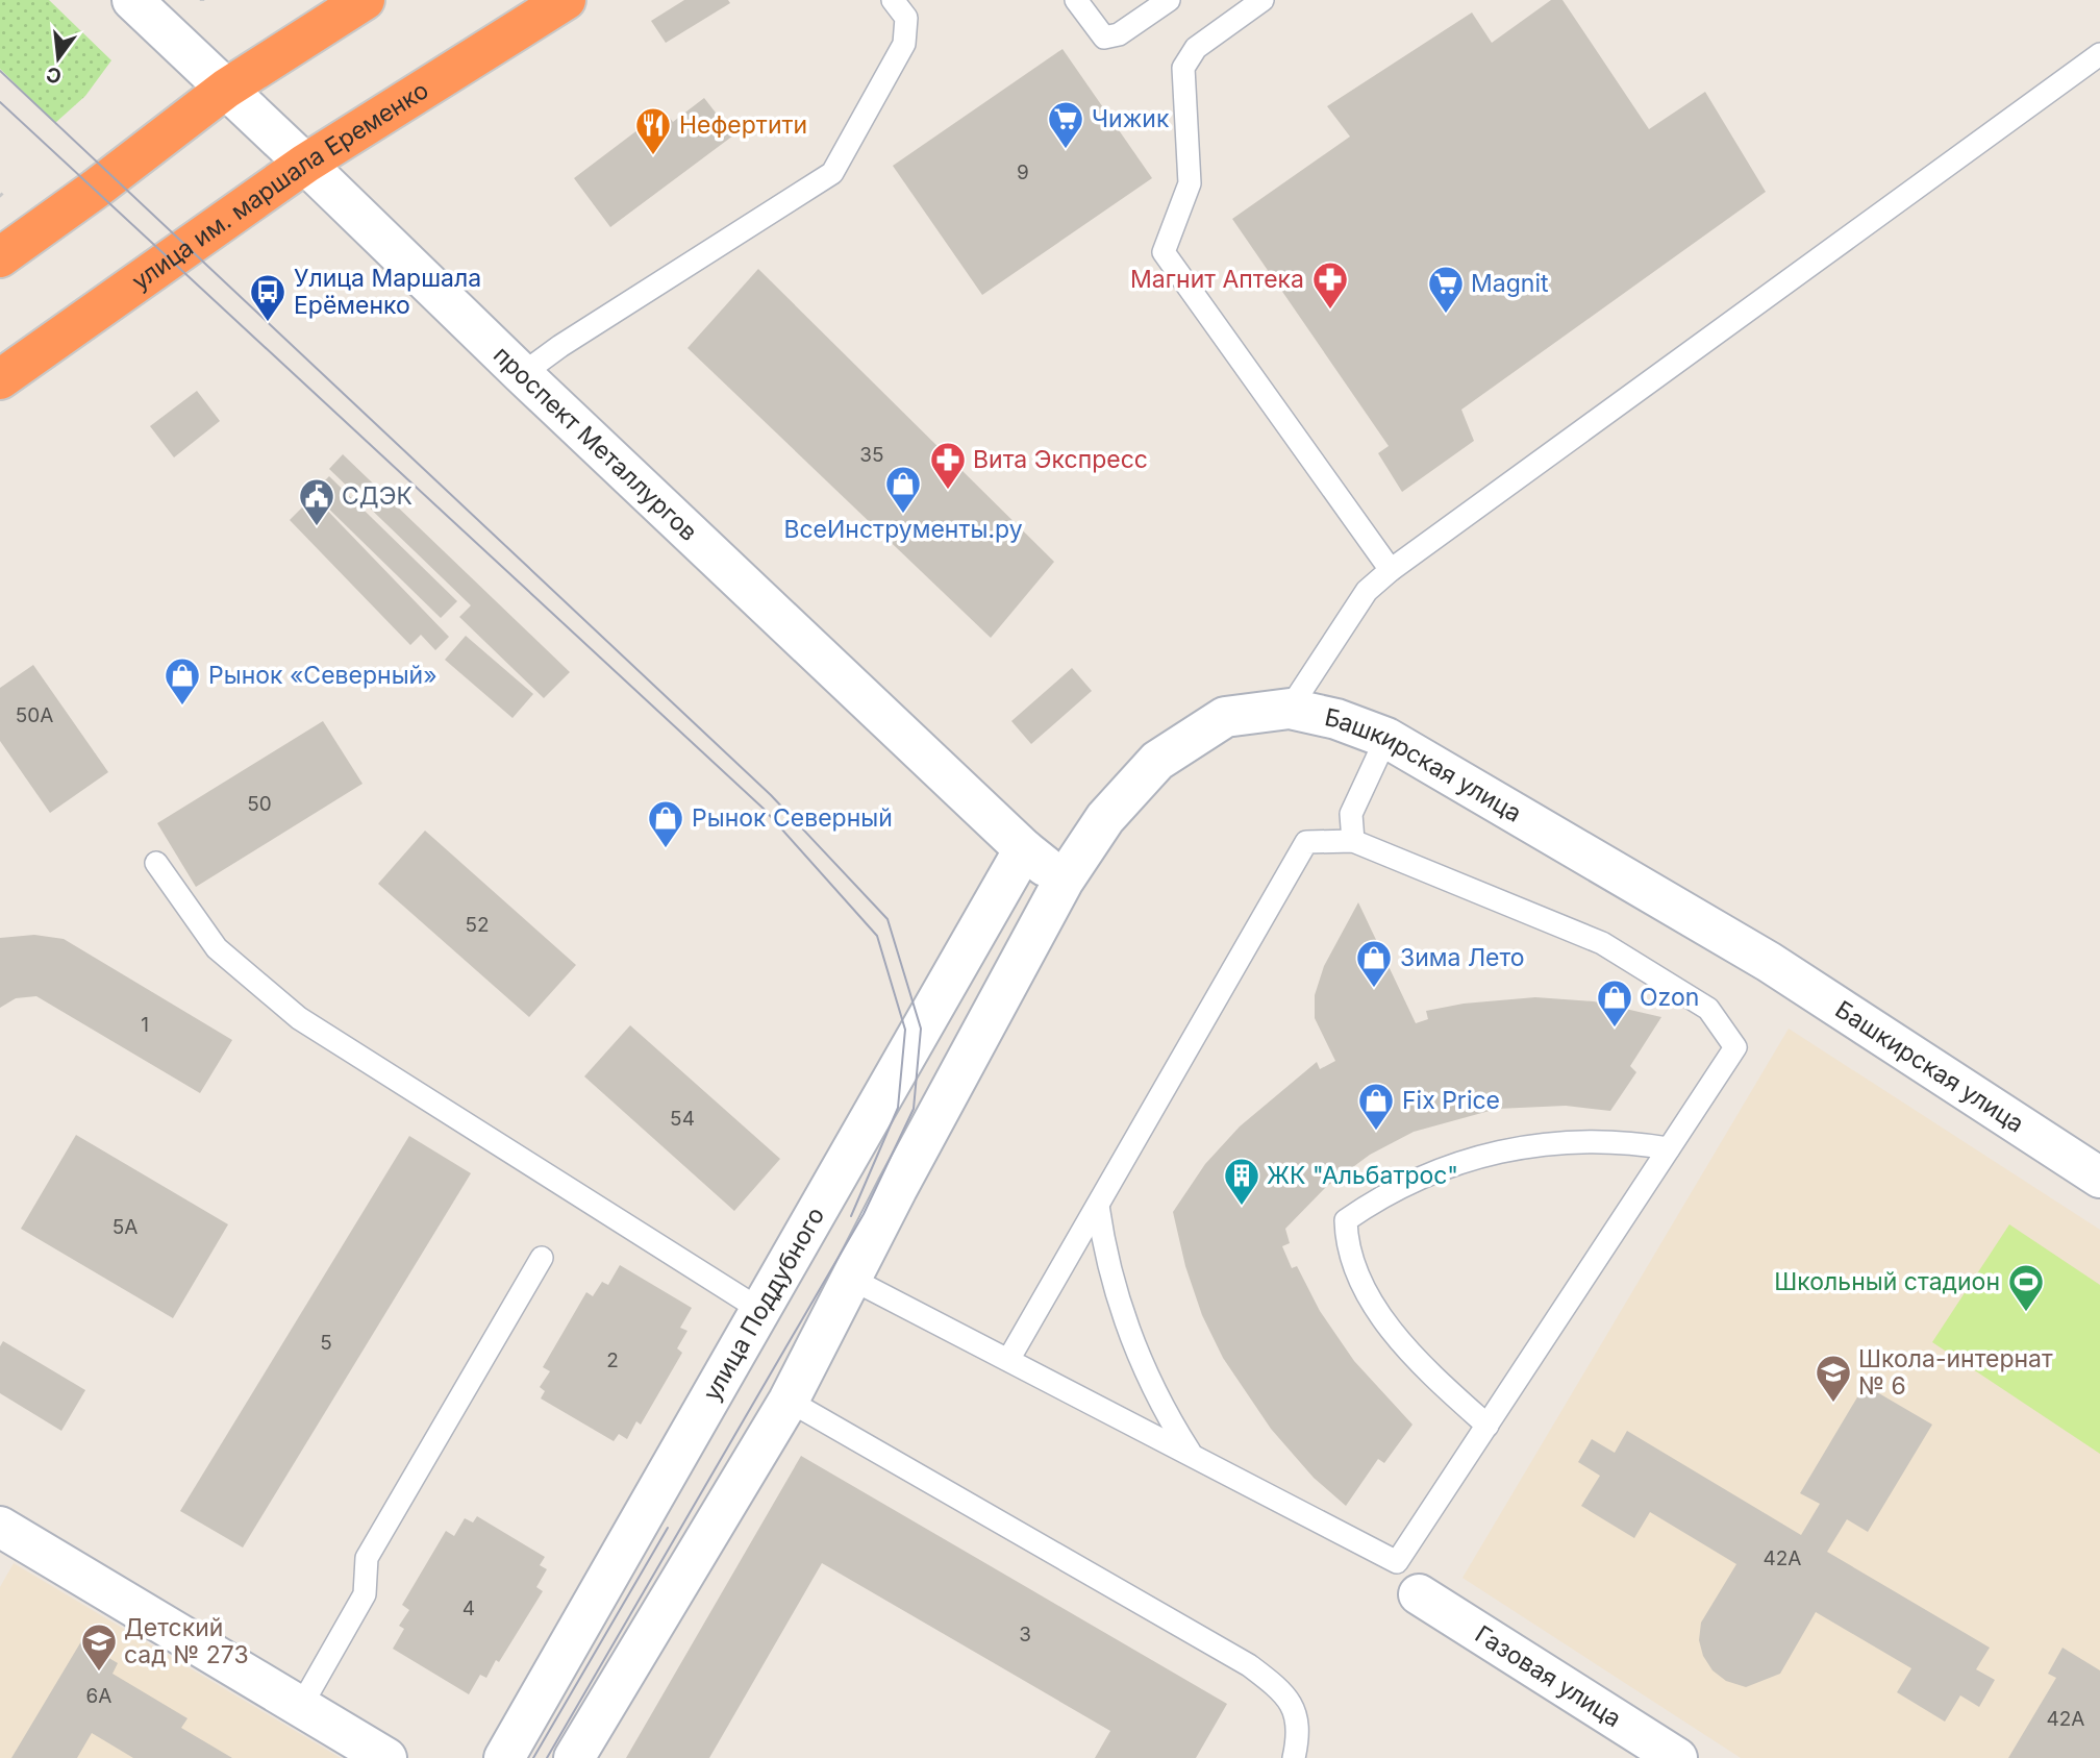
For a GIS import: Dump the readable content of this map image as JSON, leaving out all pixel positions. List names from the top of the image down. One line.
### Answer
{"streets":{"highway":["улица им. маршала Еременко"],"street":["проспект Металлургов","Башкирская улица","улица Поддубного","Газовая улица"]},"crossings":[["улица им. маршала Еременко","проспект Металлургов"],["проспект Металлургов","Башкирская улица"],["проспект Металлургов","улица Поддубного"]],"places":{"supermarket":["Чижик","Magnit"],"restaurant":["Нефертити"],"pharmacy":["Магнит Аптека","Вита Экспресс"],"bus stop":["Улица Маршала Ерёменко"],"shop":["ВсеИнструменты.ру","Рынок «Северный»","Рынок Северный","Зима Лето","Ozon","Fix Price"],"public building":["СДЭК"],"building":["ЖК \"Альбатрос\""],"sports":["Школьный стадион"],"school or university":["Школа-интернат № 6","Детский сад № 273"]},"house_numbers":["9","35","50А","50","52","1","54","5А","5","2","42А","4","3","6А","42А"],"north":"bottom"}
